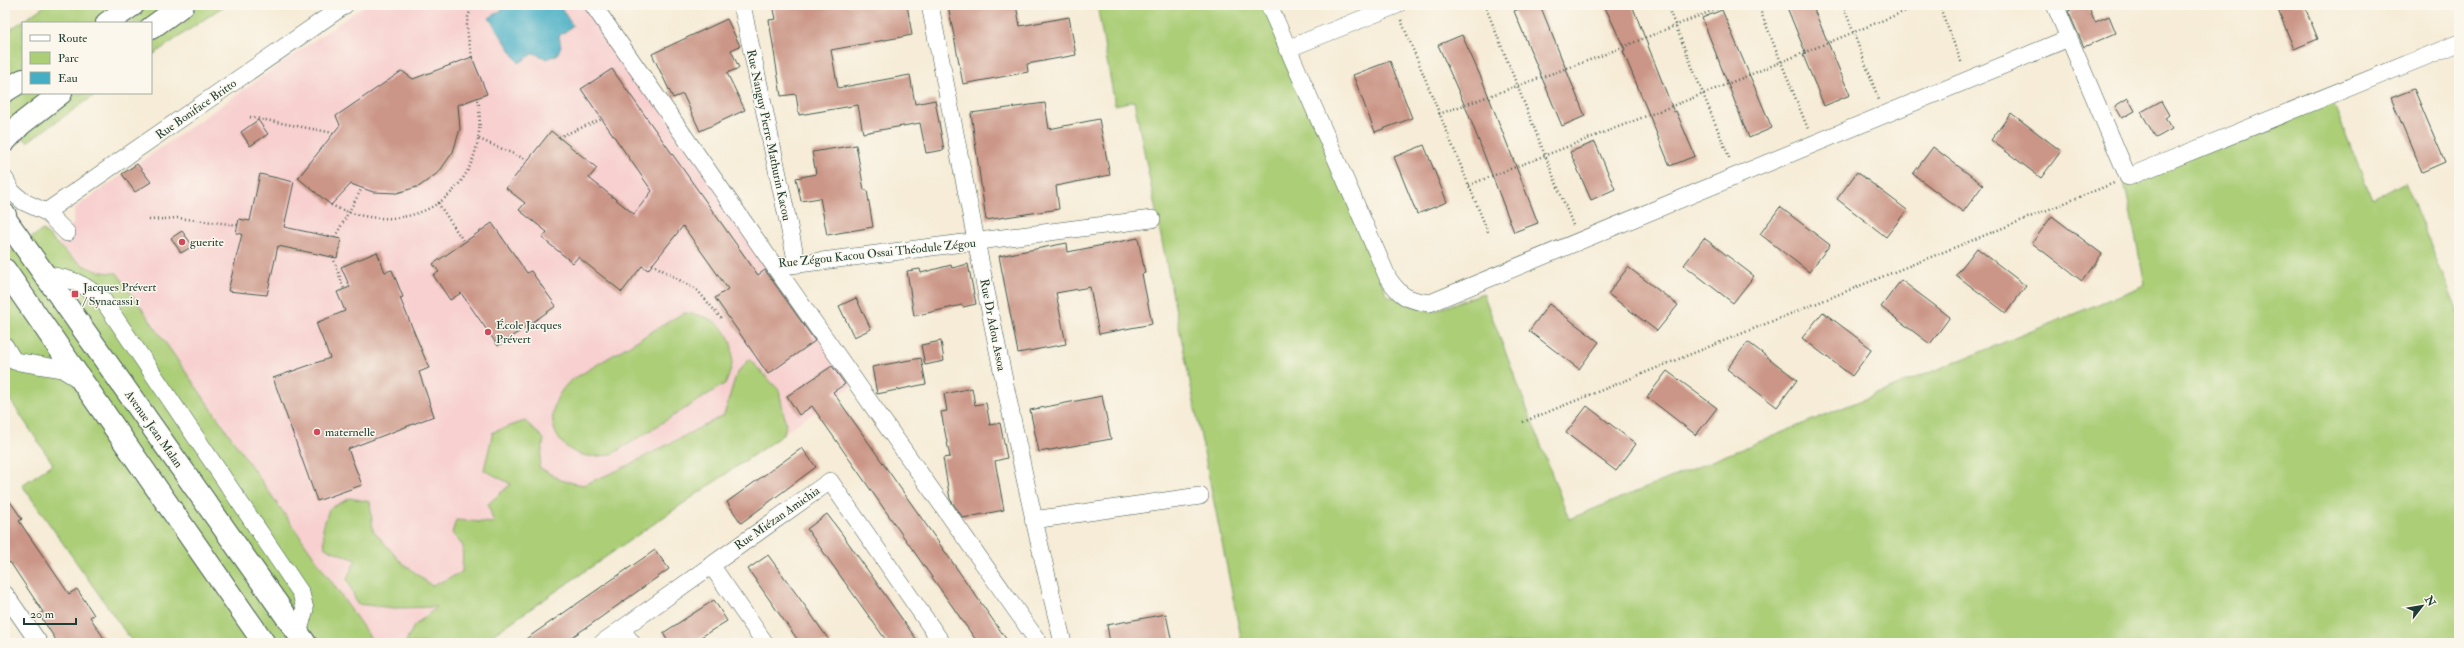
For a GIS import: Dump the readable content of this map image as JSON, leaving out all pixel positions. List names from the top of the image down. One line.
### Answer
{"streets":{"main road":["Avenue Jean Malan"],"street":["Rue Boniface Britto","Rue Nanguy Pierre Mathurin Kacou","Rue Zégou Kacou Ossai Théodule Zégou","Rue Dr Adou Assoa","Rue Miézan Amichia"]},"crossings":[["Rue Nanguy Pierre Mathurin Kacou","Rue Zégou Kacou Ossai Théodule Zégou"],["Rue Zégou Kacou Ossai Théodule Zégou","Rue Dr Adou Assoa"]],"places":{"other":["guerite","École Jacques Prévert","maternelle"],"transit":["Jacques Prévert / Synacassi 1"]},"legend":["Route","Parc","Eau"],"scale_bar":"20 m","north":"top right"}
